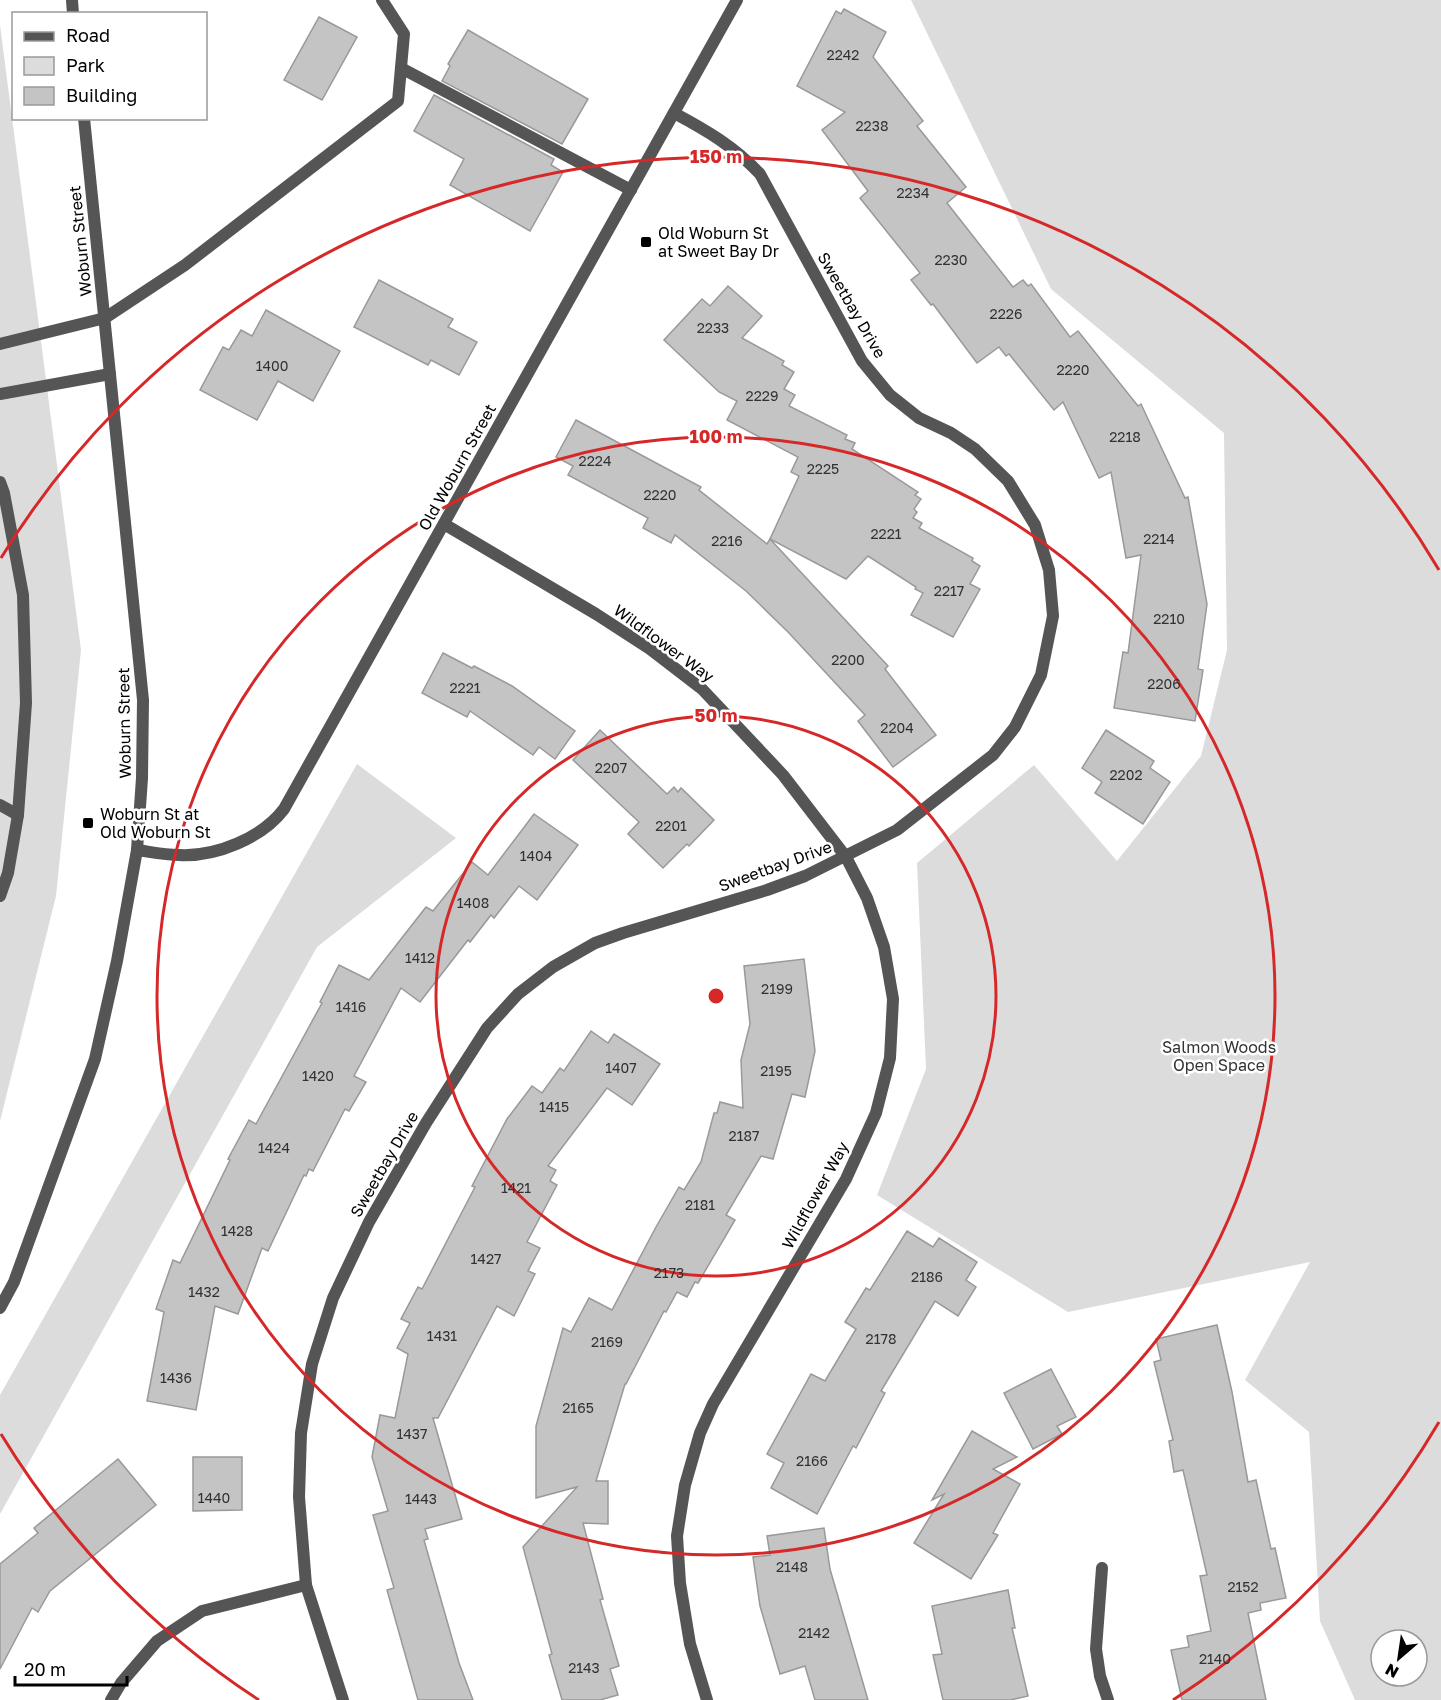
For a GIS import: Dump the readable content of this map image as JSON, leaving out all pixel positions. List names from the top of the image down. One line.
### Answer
{"streets":{"street":["Woburn Street","Sweetbay Drive","Old Woburn Street","Wildflower Way"]},"crossings":[["Woburn Street","Old Woburn Street"],["Sweetbay Drive","Old Woburn Street"],["Sweetbay Drive","Wildflower Way"],["Old Woburn Street","Wildflower Way"]],"parks":["Salmon Woods Open Space"],"places":{"transit":["Old Woburn St at Sweet Bay Dr","Woburn St at Old Woburn St"]},"house_numbers":["2242","2238","2234","2230","2226","2233","1400","2220","2229","2218","2224","2225","2220","2221","2214","2216","2217","2210","2200","2206","2221","2204","2207","2202","2201","1404","1408","1412","2199","1416","1407","2195","1420","1415","2187","1424","1421","2181","1428","1427","2173","2186","1432","1431","2178","2169","1436","2165","1437","2166","1440","1443","2148","2152","2142","2140","2143"],"legend":["Road","Park","Building"],"scale_bar":"20 m","north":"bottom left","rings":["150 m","100 m","50 m"]}
